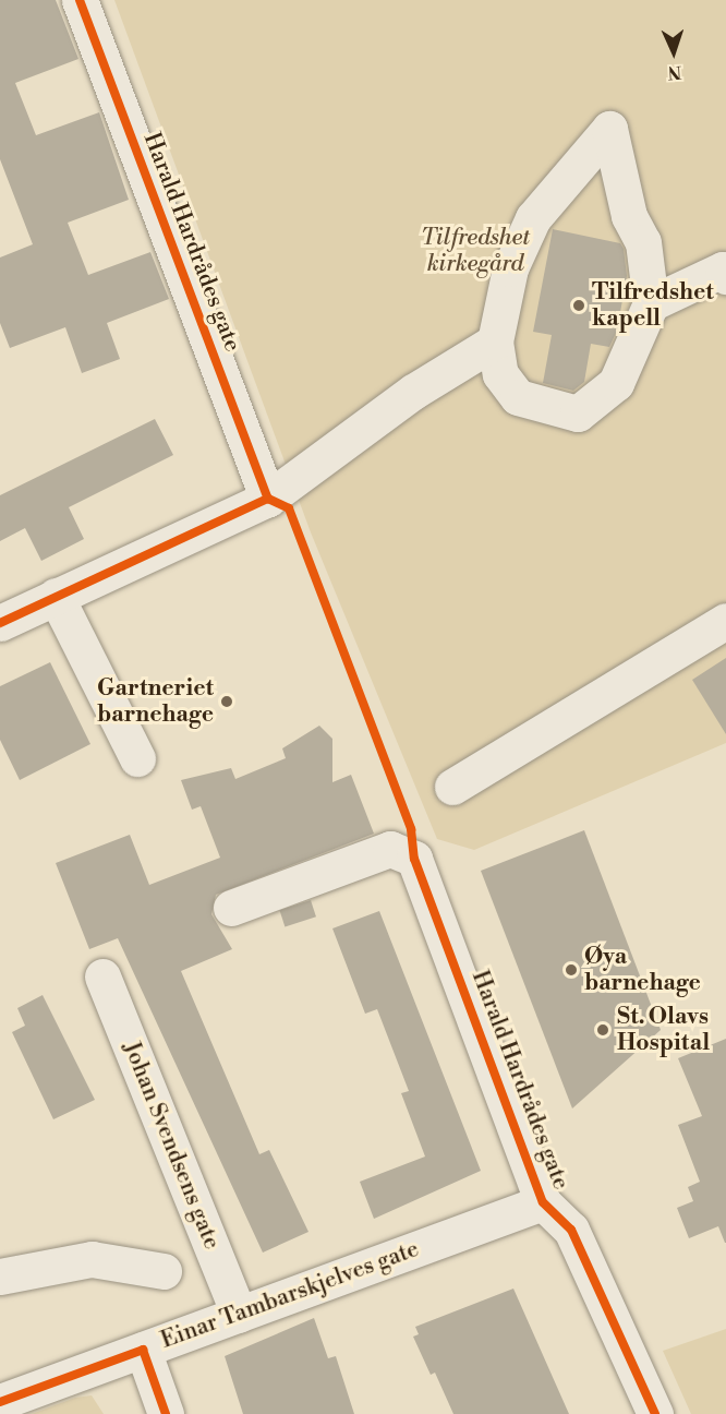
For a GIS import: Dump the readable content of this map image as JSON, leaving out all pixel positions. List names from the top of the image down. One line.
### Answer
{"streets":{"street":["Harald Hardrådes gate","Johan Svendsens gate","Einar Tambarskjelves gate"]},"crossings":[["Harald Hardrådes gate","Einar Tambarskjelves gate"],["Johan Svendsens gate","Einar Tambarskjelves gate"]],"parks":["Tilfredshet kirkegård"],"places":["Tilfredshet kapell","Gartneriet barnehage","Øya barnehage","St. Olavs Hospital"],"north":"bottom"}
